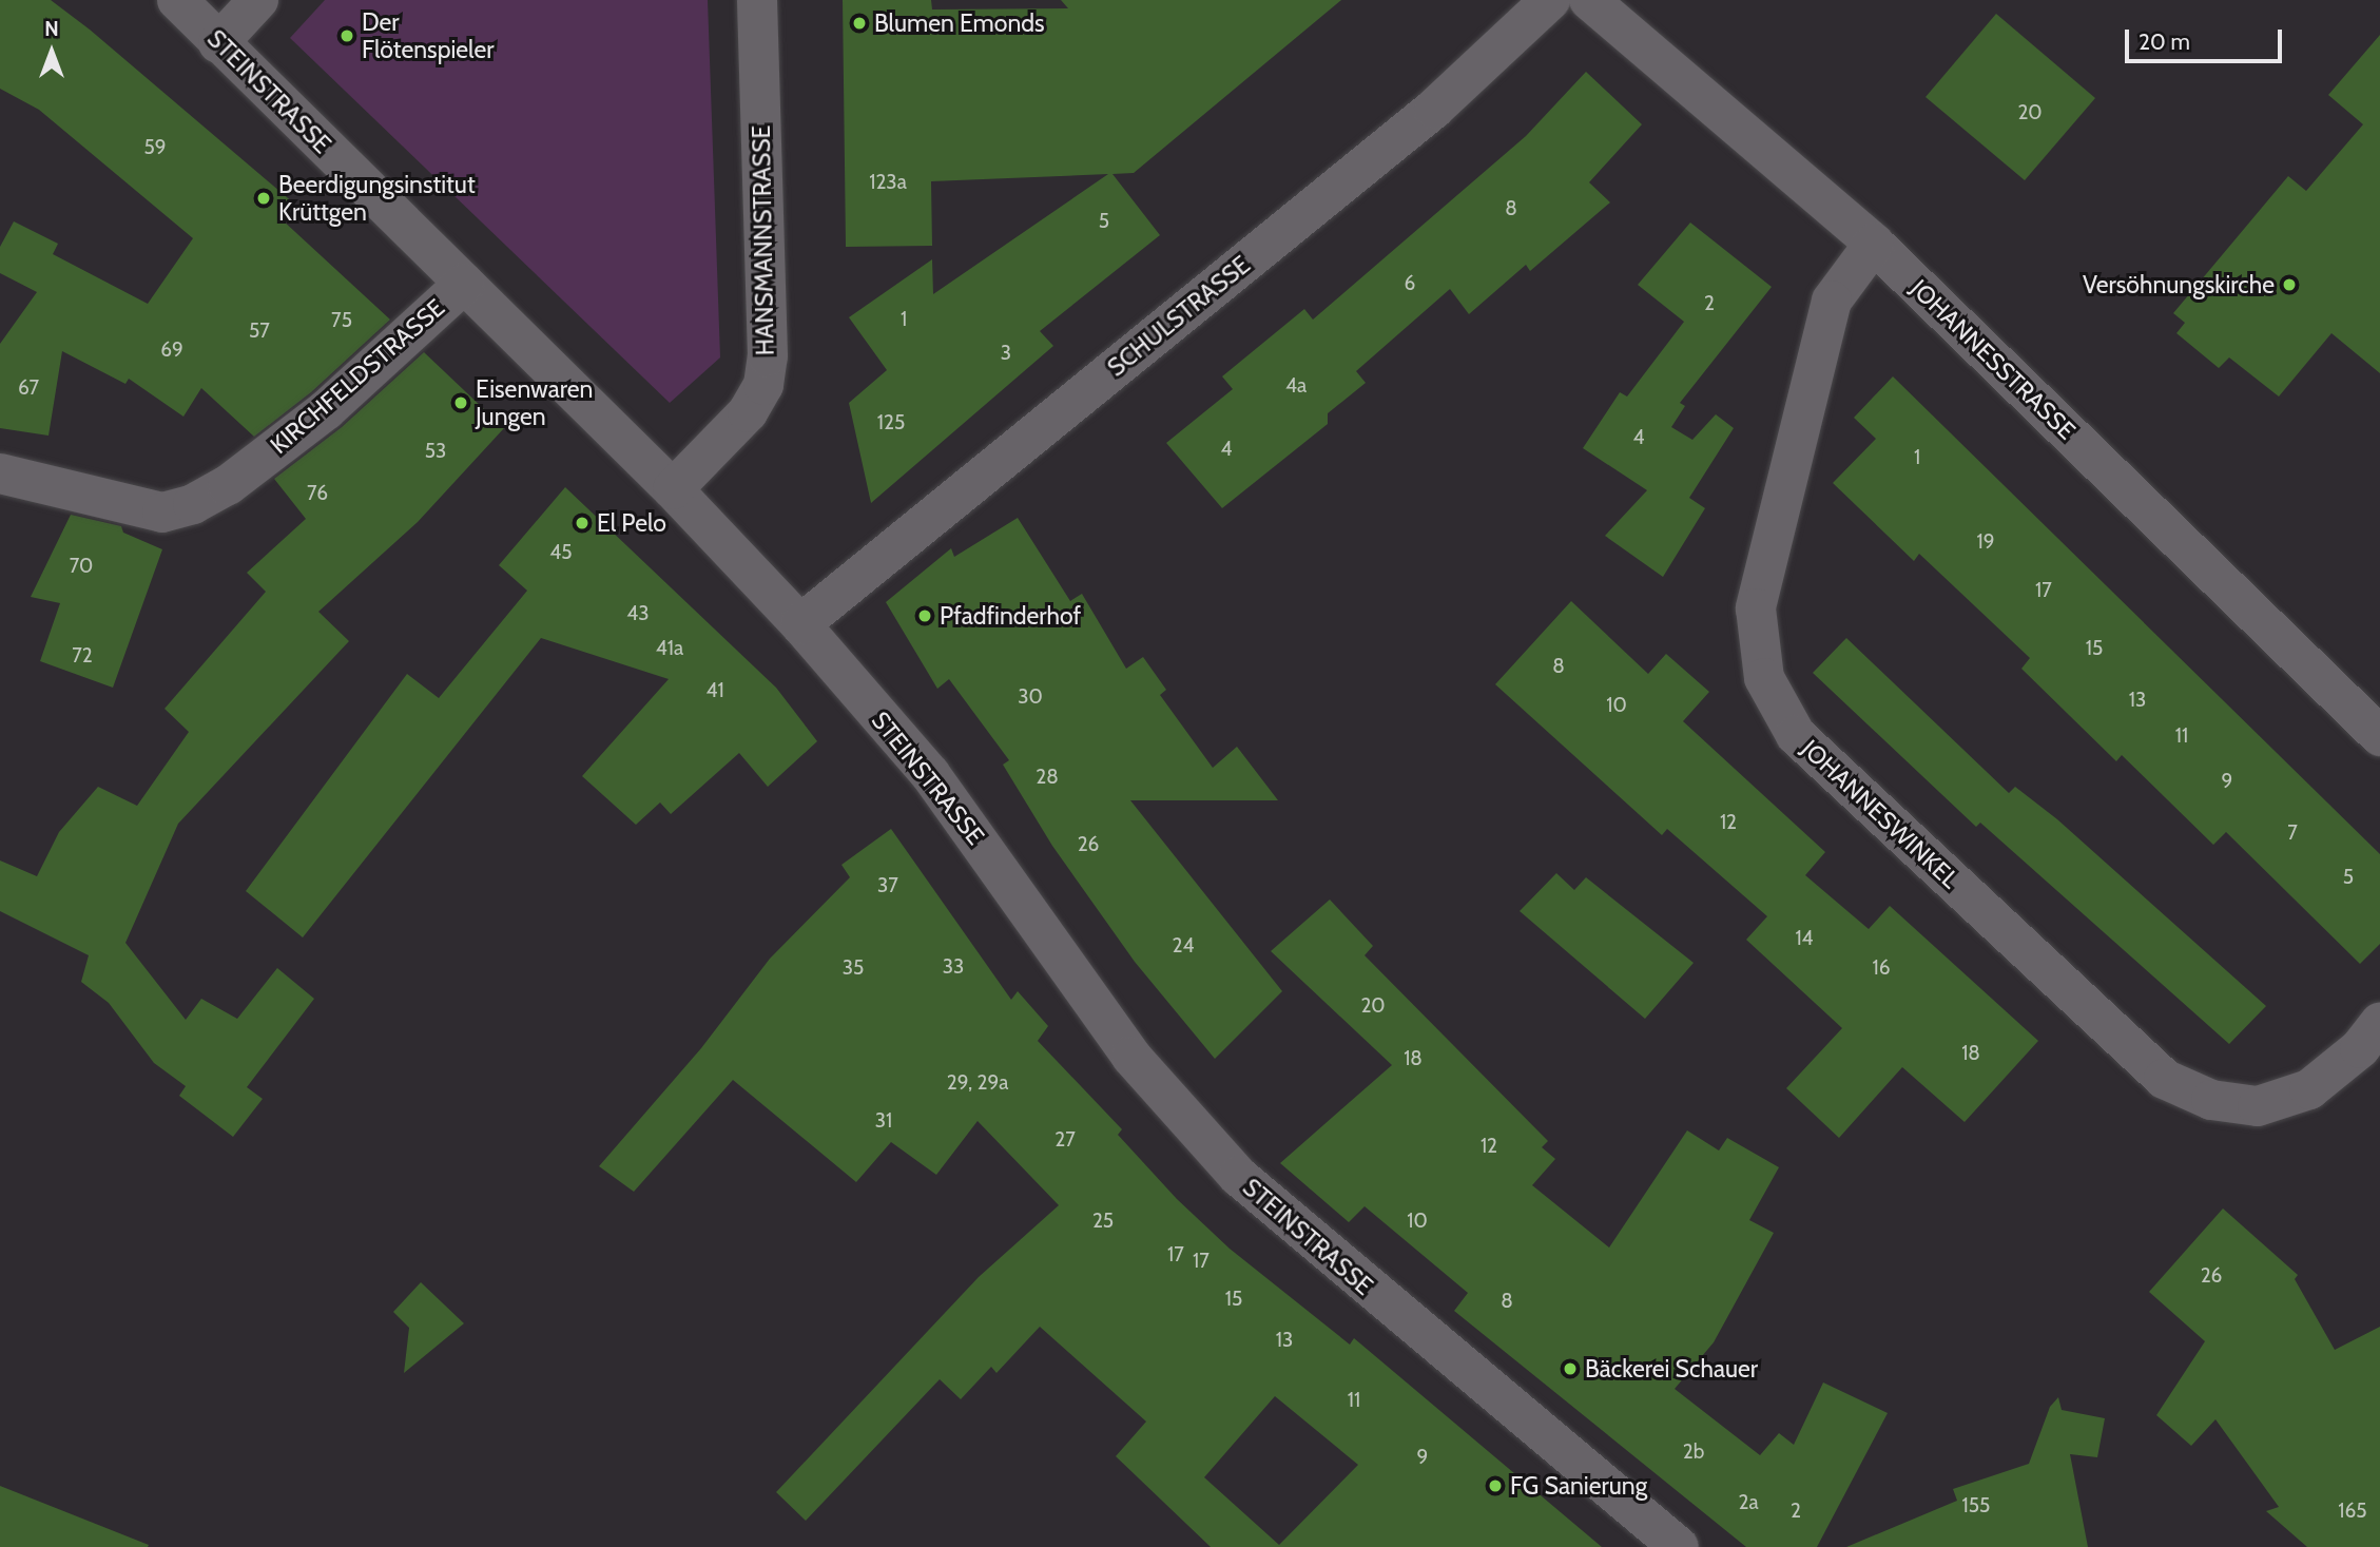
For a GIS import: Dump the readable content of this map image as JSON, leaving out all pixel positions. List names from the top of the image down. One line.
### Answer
{"streets":{"street":["STEINSTRASSE","HANSMANNSTRASSE","SCHULSTRASSE","JOHANNESSTRASSE","KIRCHFELDSTRASSE","JOHANNESWINKEL"]},"crossings":[["STEINSTRASSE","HANSMANNSTRASSE"],["STEINSTRASSE","SCHULSTRASSE"],["STEINSTRASSE","KIRCHFELDSTRASSE"],["JOHANNESSTRASSE","JOHANNESWINKEL"]],"places":["Blumen Emonds","Der Flötenspieler","Beerdigungsinstitut Krüttgen","Versöhnungskirche","Eisenwaren Jungen","El Pelo","Pfadfinderhof","Bäckerei Schauer","FG Sanierung"],"house_numbers":["20","59","123a","8","5","6","2","1","75","57","69","3","4a","67","125","4","4","53","1","76","19","45","70","17","43","41a","15","72","8","41","30","13","10","11","28","9","12","7","26","5","37","14","24","33","35","16","20","18","18","29, 29a","31","27","12","25","10","17","17","26","15","8","13","11","2b","9","2a","155","2","165"],"scale_bar":"20 m","north":"top"}
